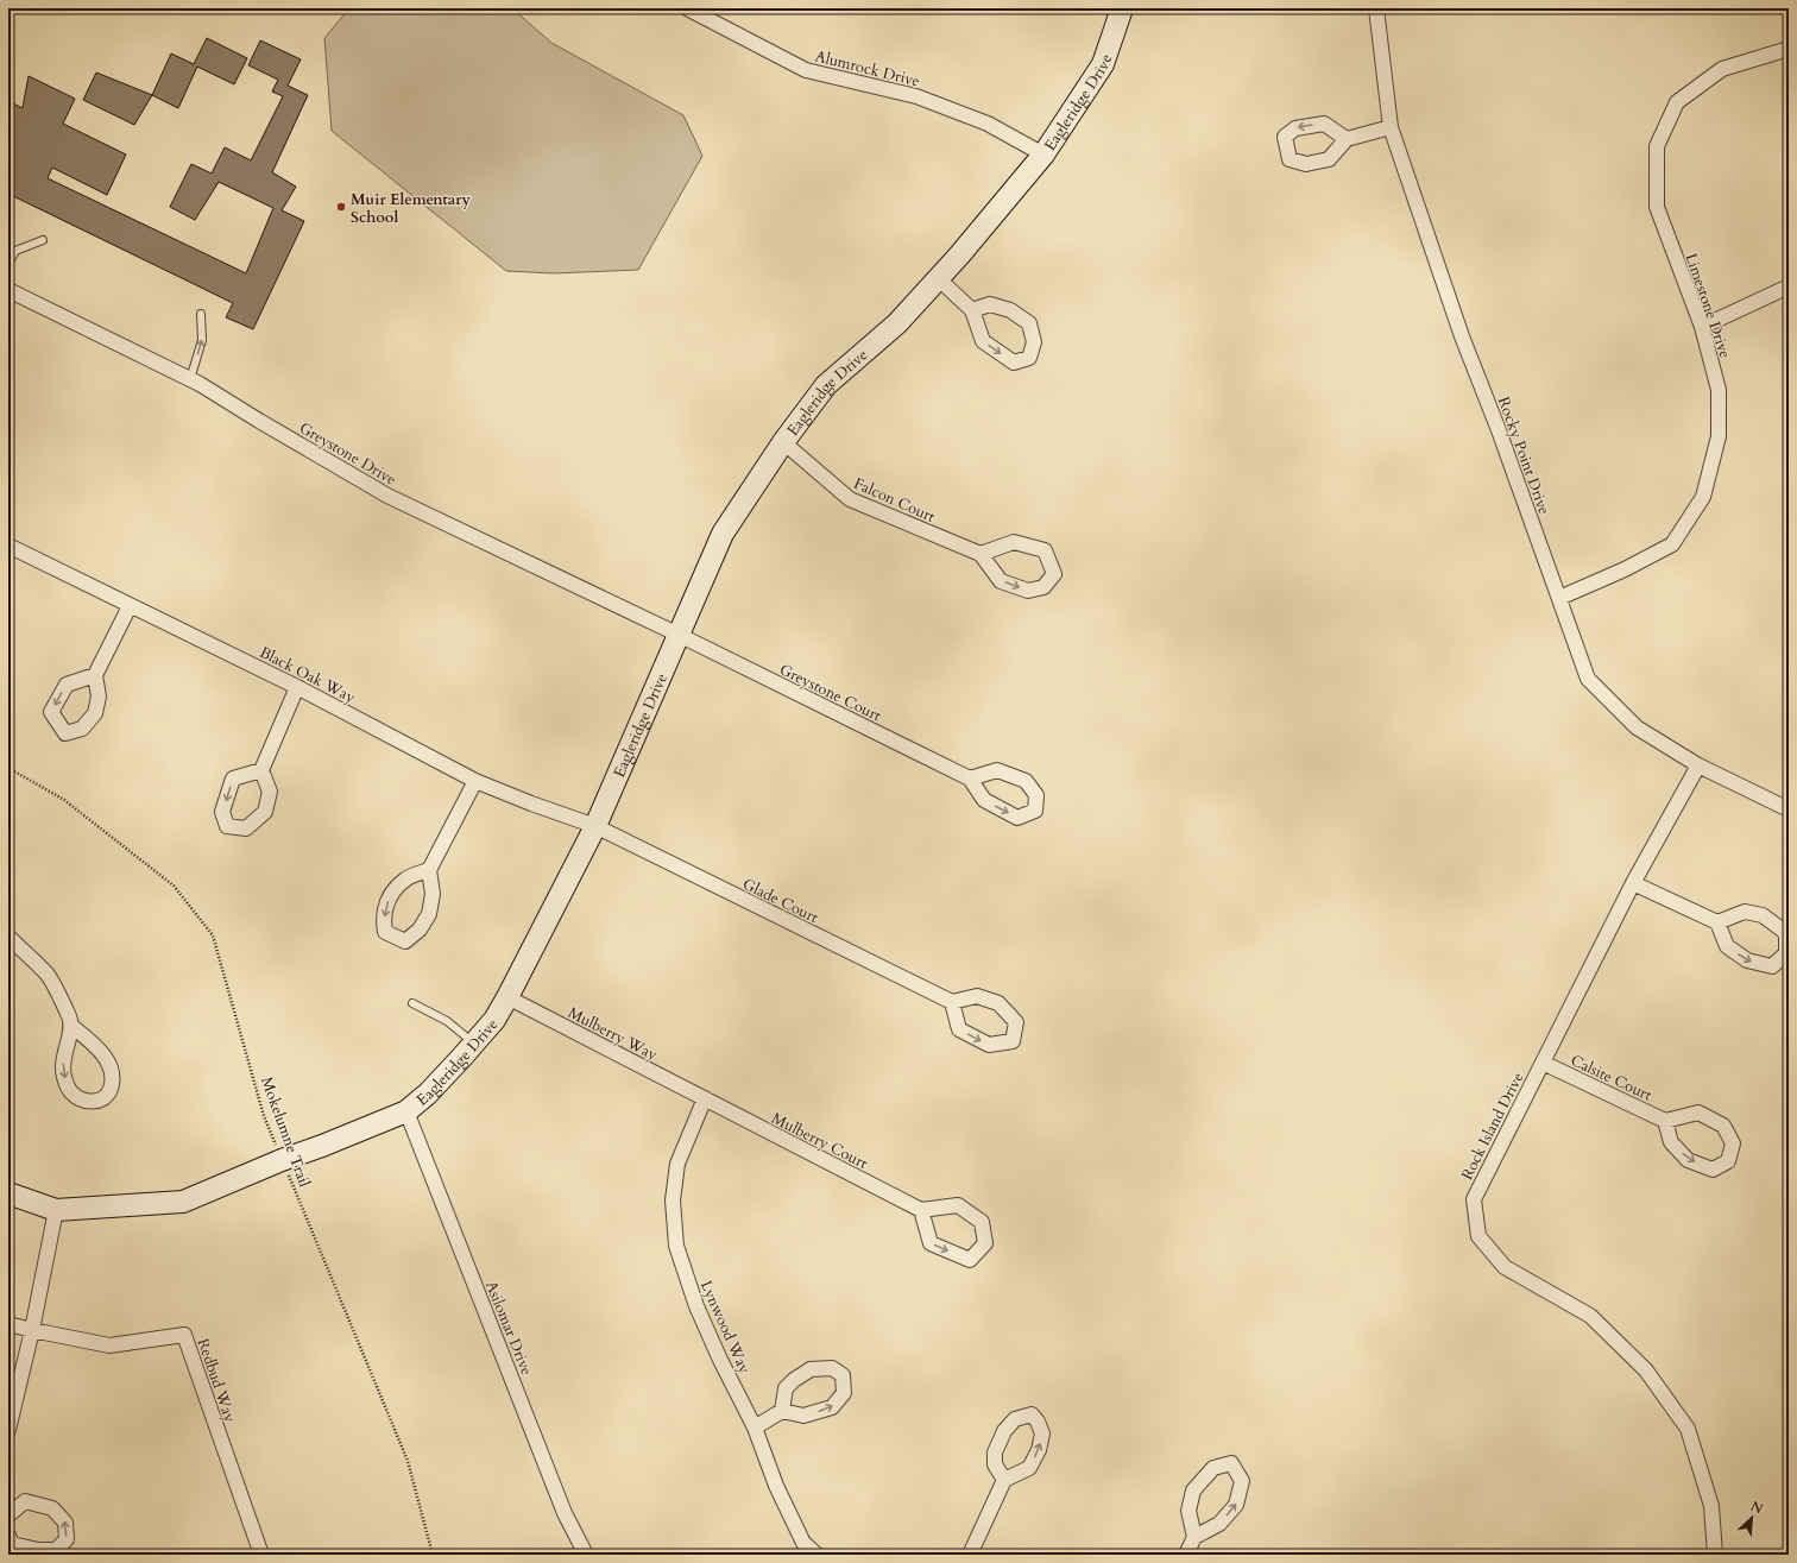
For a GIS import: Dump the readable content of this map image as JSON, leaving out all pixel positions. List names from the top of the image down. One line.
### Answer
{"streets":{"street":["Alumrock Drive","Eagleridge Drive","Limestone Drive","Greystone Drive","Rocky Point Drive","Falcon Court","Black Oak Way","Greystone Court","Glade Court","Mulberry Way","Calsite Court","Rock Island Drive","Mulberry Court","Lynwood Way","Asilomar Drive","Redbud Way"],"path":["Mokelumne Trail"]},"crossings":[["Alumrock Drive","Eagleridge Drive"],["Eagleridge Drive","Greystone Drive"],["Eagleridge Drive","Falcon Court"],["Eagleridge Drive","Black Oak Way"],["Eagleridge Drive","Greystone Court"],["Eagleridge Drive","Glade Court"],["Eagleridge Drive","Mulberry Way"],["Eagleridge Drive","Mokelumne Trail"],["Eagleridge Drive","Asilomar Drive"],["Limestone Drive","Rocky Point Drive"],["Greystone Drive","Greystone Court"],["Rocky Point Drive","Rock Island Drive"],["Black Oak Way","Glade Court"],["Mulberry Way","Mulberry Court"],["Mulberry Way","Lynwood Way"],["Calsite Court","Rock Island Drive"],["Mulberry Court","Lynwood Way"]],"places":["Muir Elementary School"],"north":"top right"}
